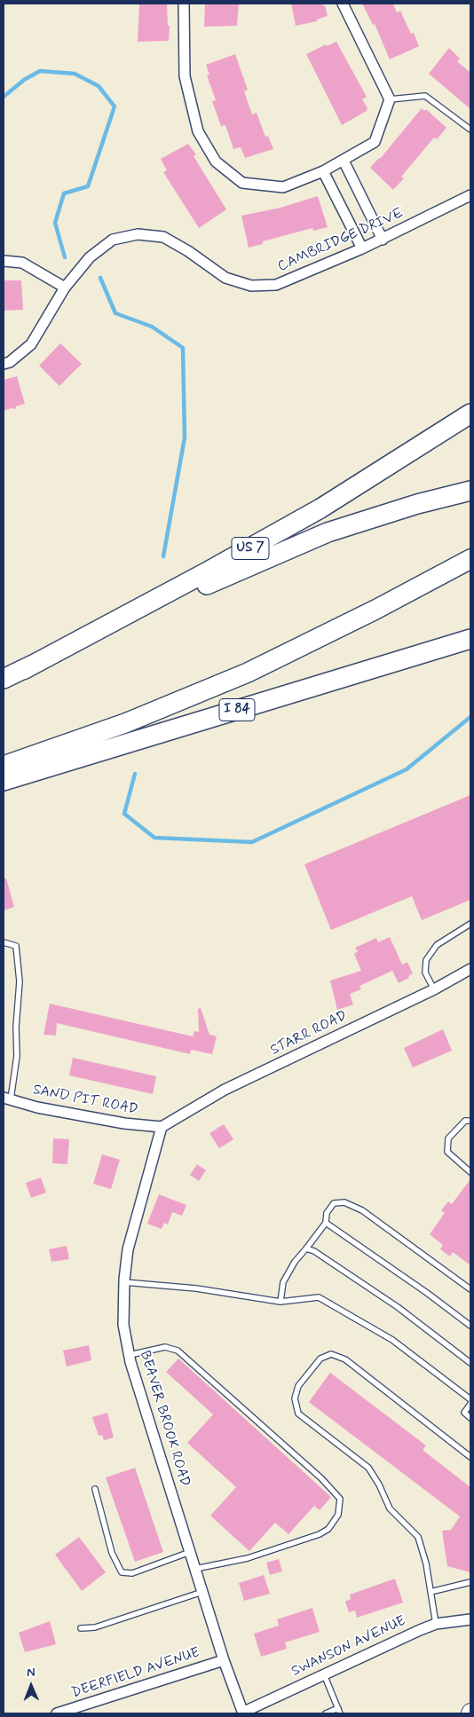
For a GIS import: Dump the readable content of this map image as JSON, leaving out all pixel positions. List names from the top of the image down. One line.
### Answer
{"streets":{"highway":["US 7","I 84"],"street":["CAMBRIDGE DRIVE","STARR ROAD","SAND PIT ROAD","BEAVER BROOK ROAD","SWANSON AVENUE","DEERFIELD AVENUE"]},"crossings":[["STARR ROAD","SAND PIT ROAD"],["STARR ROAD","BEAVER BROOK ROAD"],["SAND PIT ROAD","BEAVER BROOK ROAD"],["BEAVER BROOK ROAD","SWANSON AVENUE"],["BEAVER BROOK ROAD","DEERFIELD AVENUE"]],"north":"top"}
